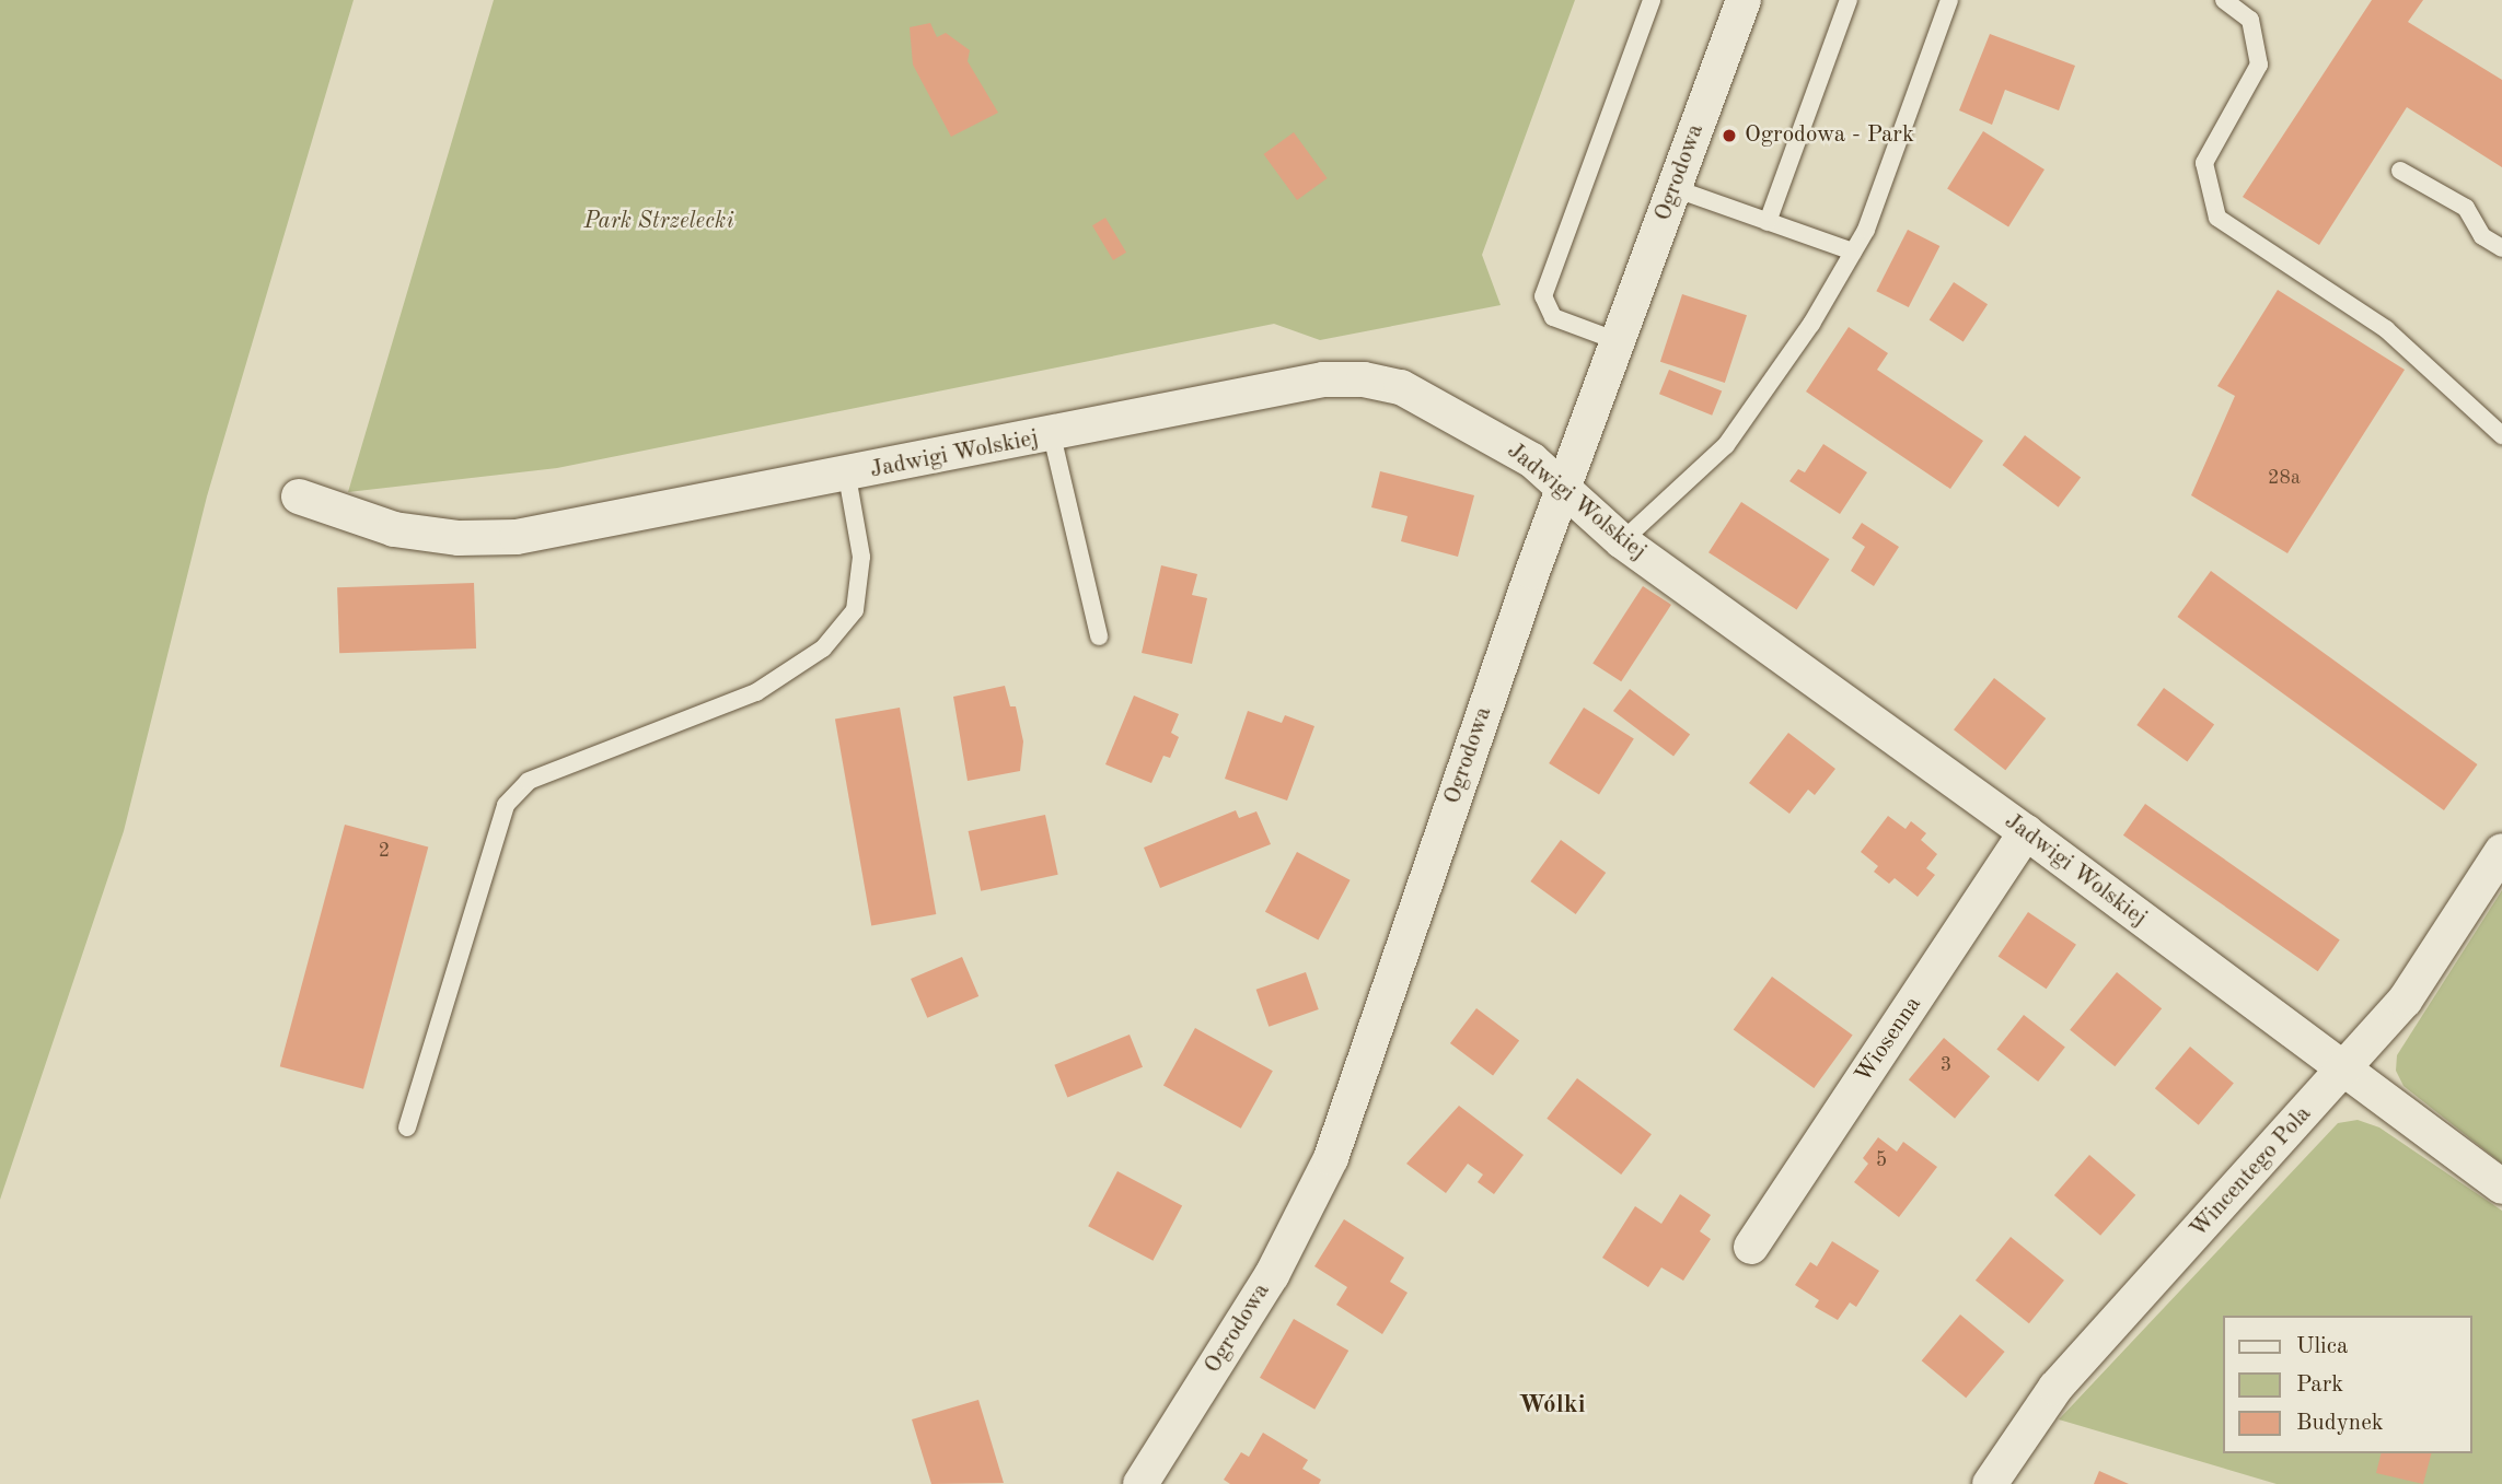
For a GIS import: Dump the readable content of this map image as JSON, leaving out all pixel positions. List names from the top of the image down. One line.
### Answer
{"streets":{"street":["Ogrodowa","Jadwigi Wolskiej","Wiosenna","Wincentego Pola"]},"crossings":[["Ogrodowa","Jadwigi Wolskiej"],["Jadwigi Wolskiej","Wiosenna"],["Jadwigi Wolskiej","Wincentego Pola"]],"districts":["Wólki"],"parks":["Park Strzelecki"],"places":["Ogrodowa - Park"],"house_numbers":["28a","2","3","5"],"legend":["Ulica","Park","Budynek"]}
